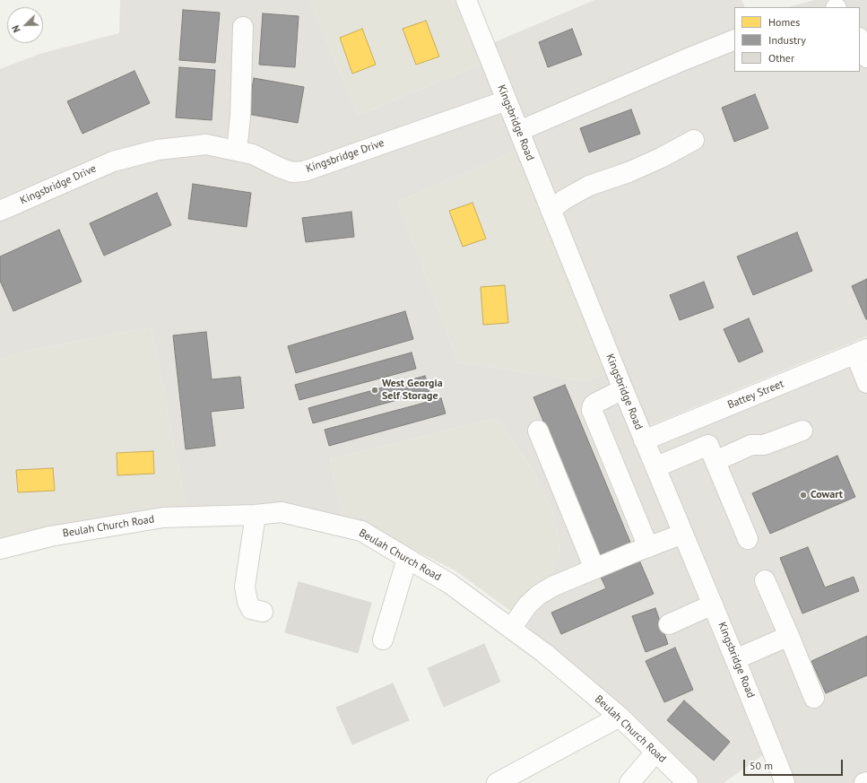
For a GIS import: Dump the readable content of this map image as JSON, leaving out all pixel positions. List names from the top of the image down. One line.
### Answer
{"streets":{"street":["Kingsbridge Road","Kingsbridge Drive","Battey Street","Beulah Church Road"]},"crossings":[["Kingsbridge Road","Kingsbridge Drive"],["Kingsbridge Road","Battey Street"]],"places":["West Georgia Self Storage","Cowart"],"legend":["Homes","Industry","Other"],"scale_bar":"50 m","north":"bottom left"}
